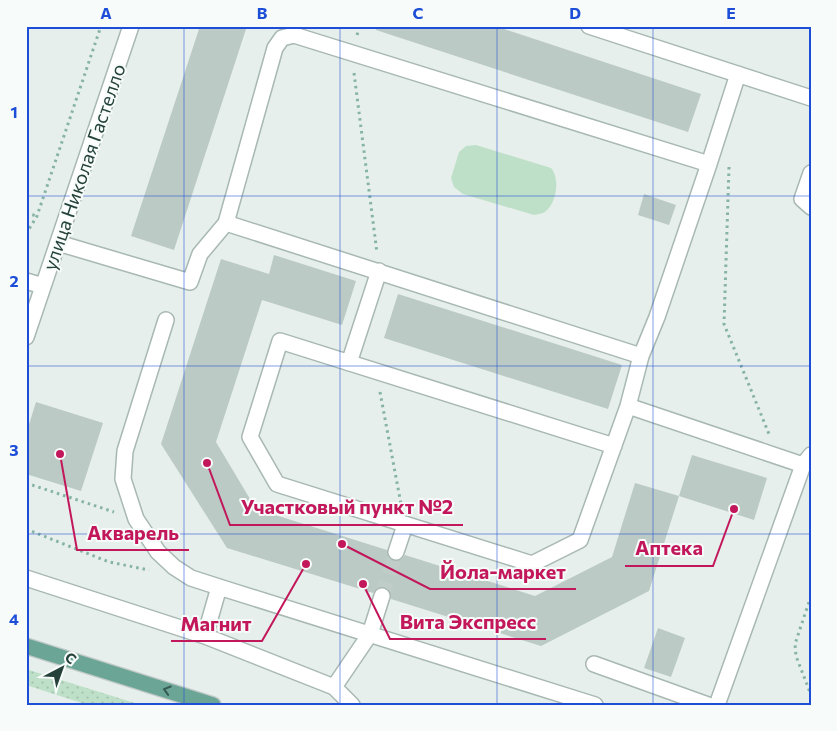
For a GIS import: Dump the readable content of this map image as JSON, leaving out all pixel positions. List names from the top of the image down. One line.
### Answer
{"streets":{"street":["улица Николая Гастелло"]},"places":["Акварель","Участковый пункт №2","Аптека","Йола-маркет","Магнит","Вита Экспресс"],"north":"top right","grid":{"columns":["A","B","C","D","E"],"rows":["1","2","3","4"]}}
